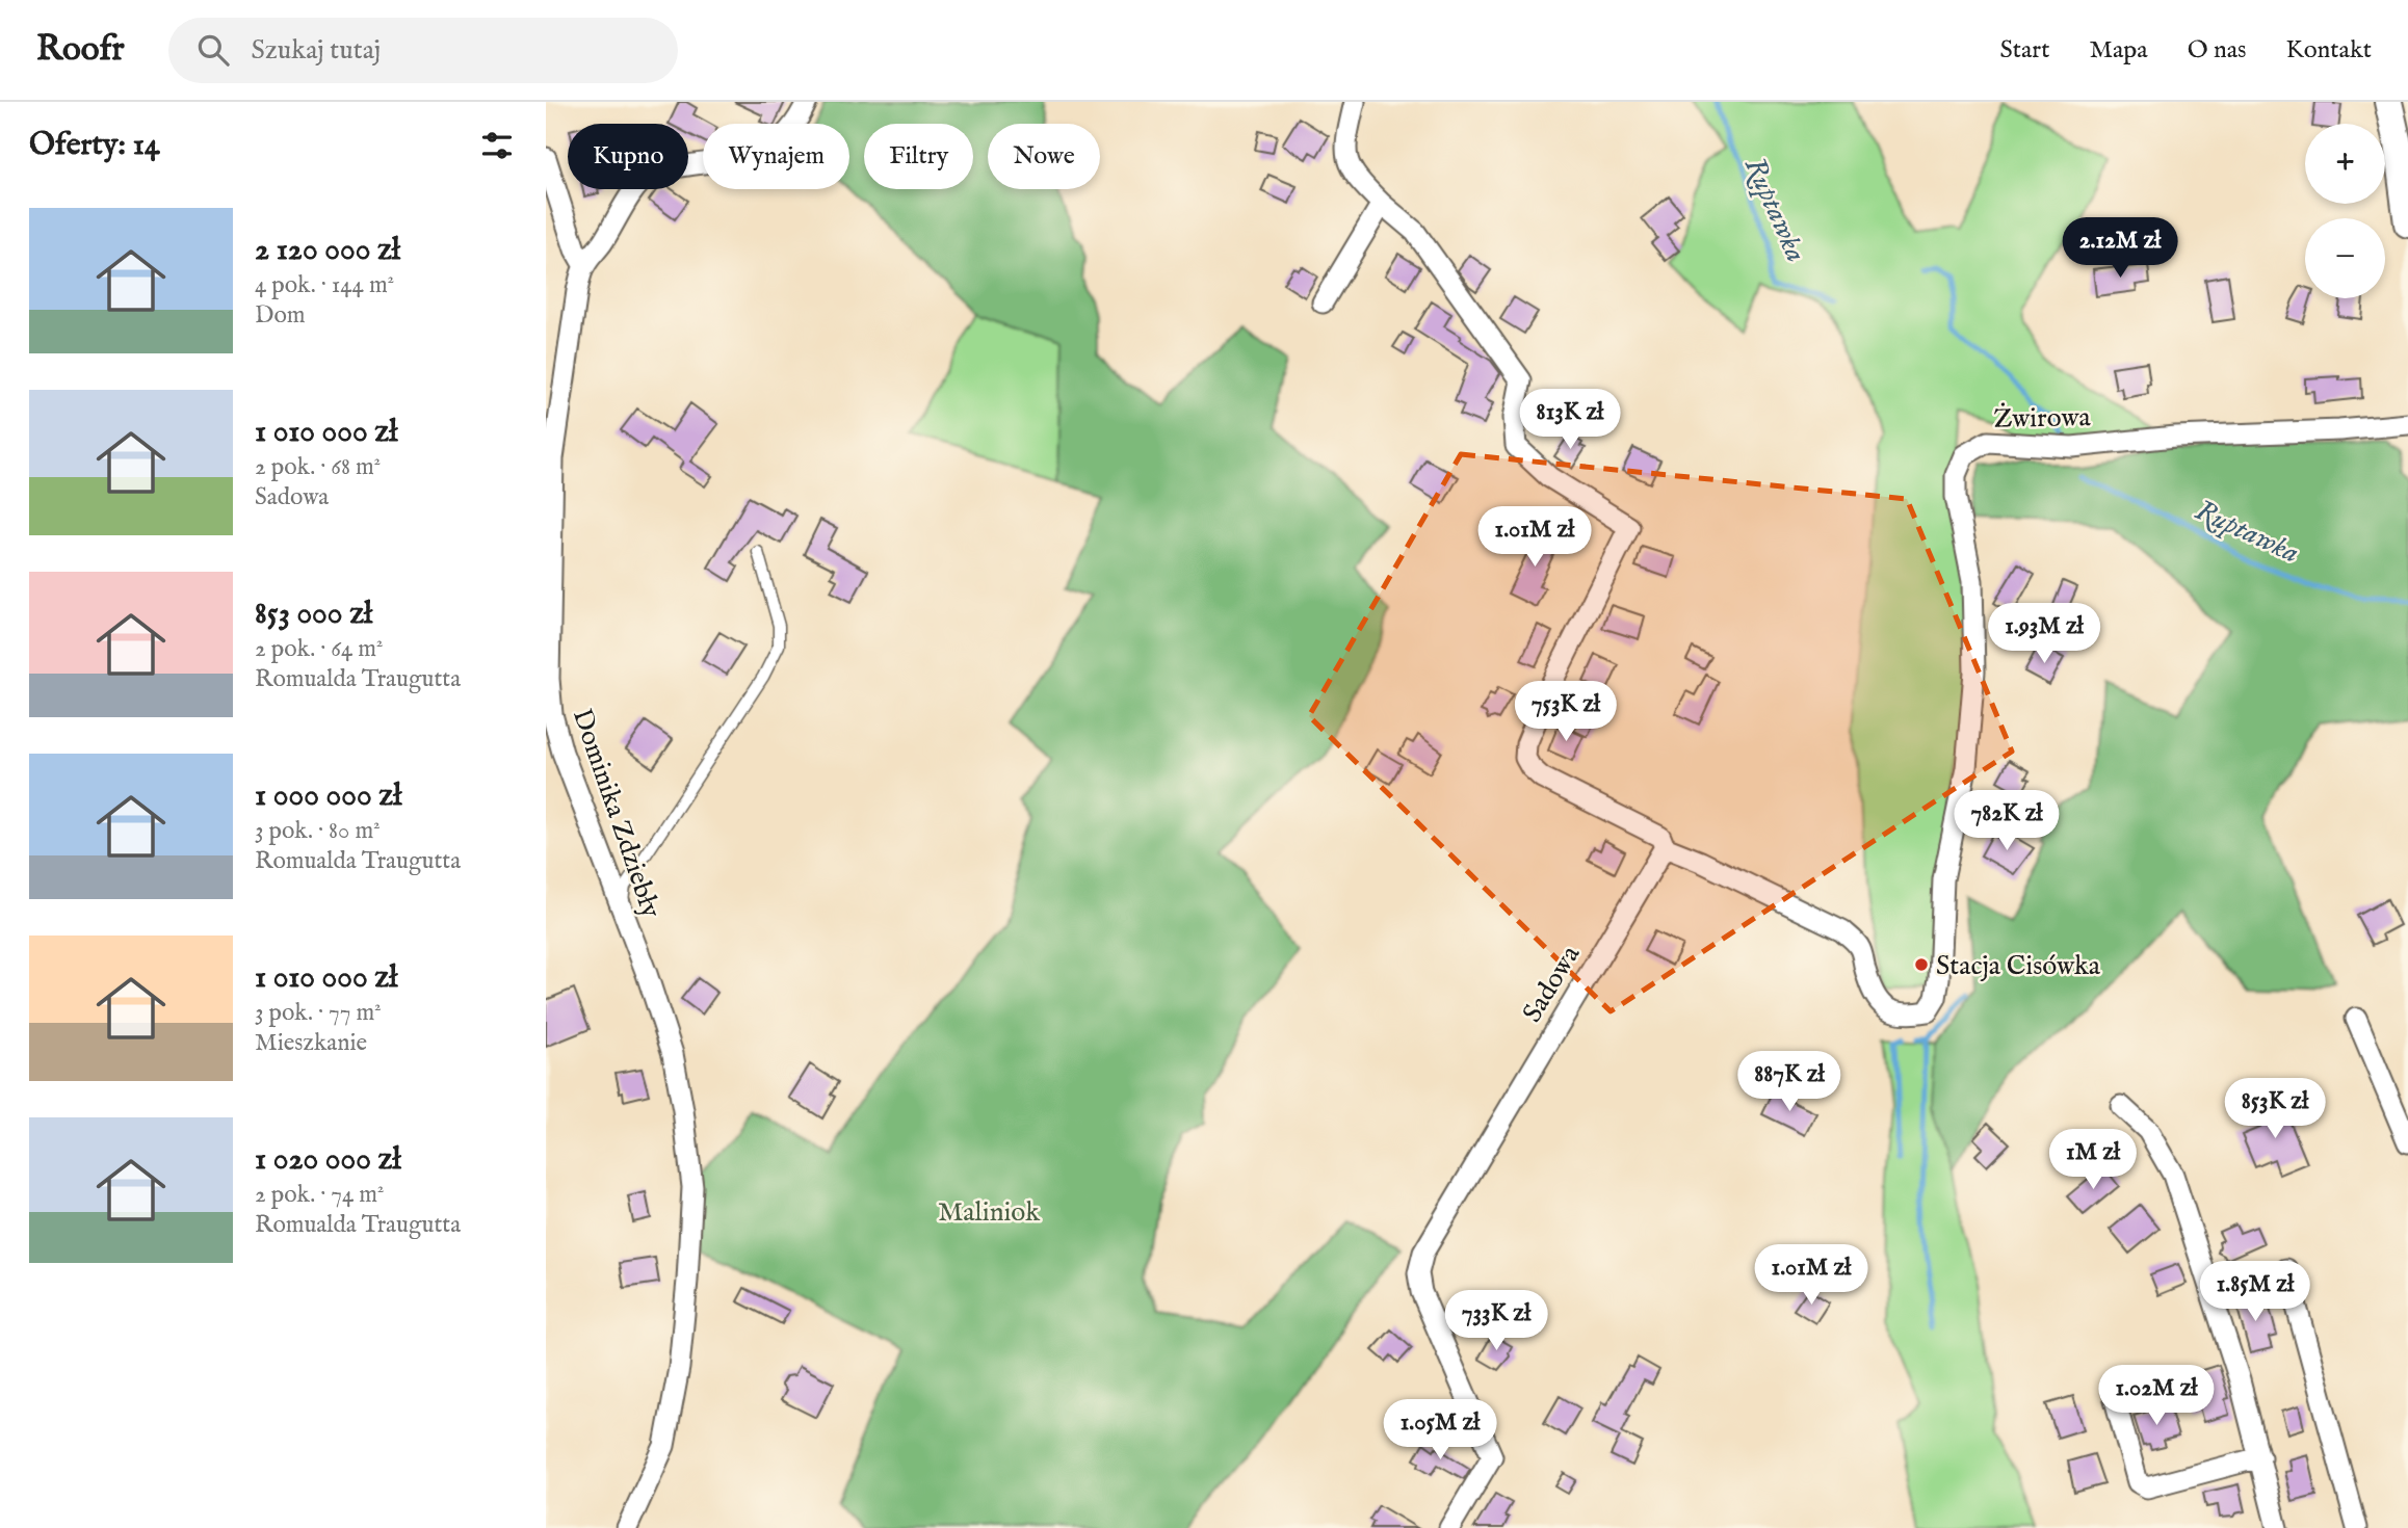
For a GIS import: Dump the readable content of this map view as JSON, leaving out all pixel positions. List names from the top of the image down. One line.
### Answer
{"streets":{"street":["Żwirowa","Dominika Zdziebły","Sadowa"]},"crossings":[["Żwirowa","Sadowa"]],"water":["Ruptawka"],"parks":["Maliniok"],"places":["Stacja Cisówka"],"page":{"header":"Roofr","search":"Szukaj tutaj","nav":["Start","Mapa","O nas","Kontakt"],"heading":"Oferty: 14","map_buttons":["+","−"],"chip":["Kupno","Wynajem","Filtry","Nowe"],"list":[{"name":"2 120 000 zł","note":"4 pok. · 144 m² · Dom"},{"name":"1 010 000 zł","note":"2 pok. · 68 m² · Sadowa"},{"name":"853 000 zł","note":"2 pok. · 64 m² · Romualda Traugutta"},{"name":"1 000 000 zł","note":"3 pok. · 80 m² · Romualda Traugutta"},{"name":"1 010 000 zł","note":"3 pok. · 77 m² · Mieszkanie"},{"name":"1 020 000 zł","note":"2 pok. · 74 m² · Romualda Traugutta"}],"price":["2.12M zł","813K zł","1.01M zł","1.93M zł","753K zł","782K zł","887K zł","853K zł","1M zł","1.01M zł","1.85M zł","733K zł","1.02M zł","1.05M zł"]}}
